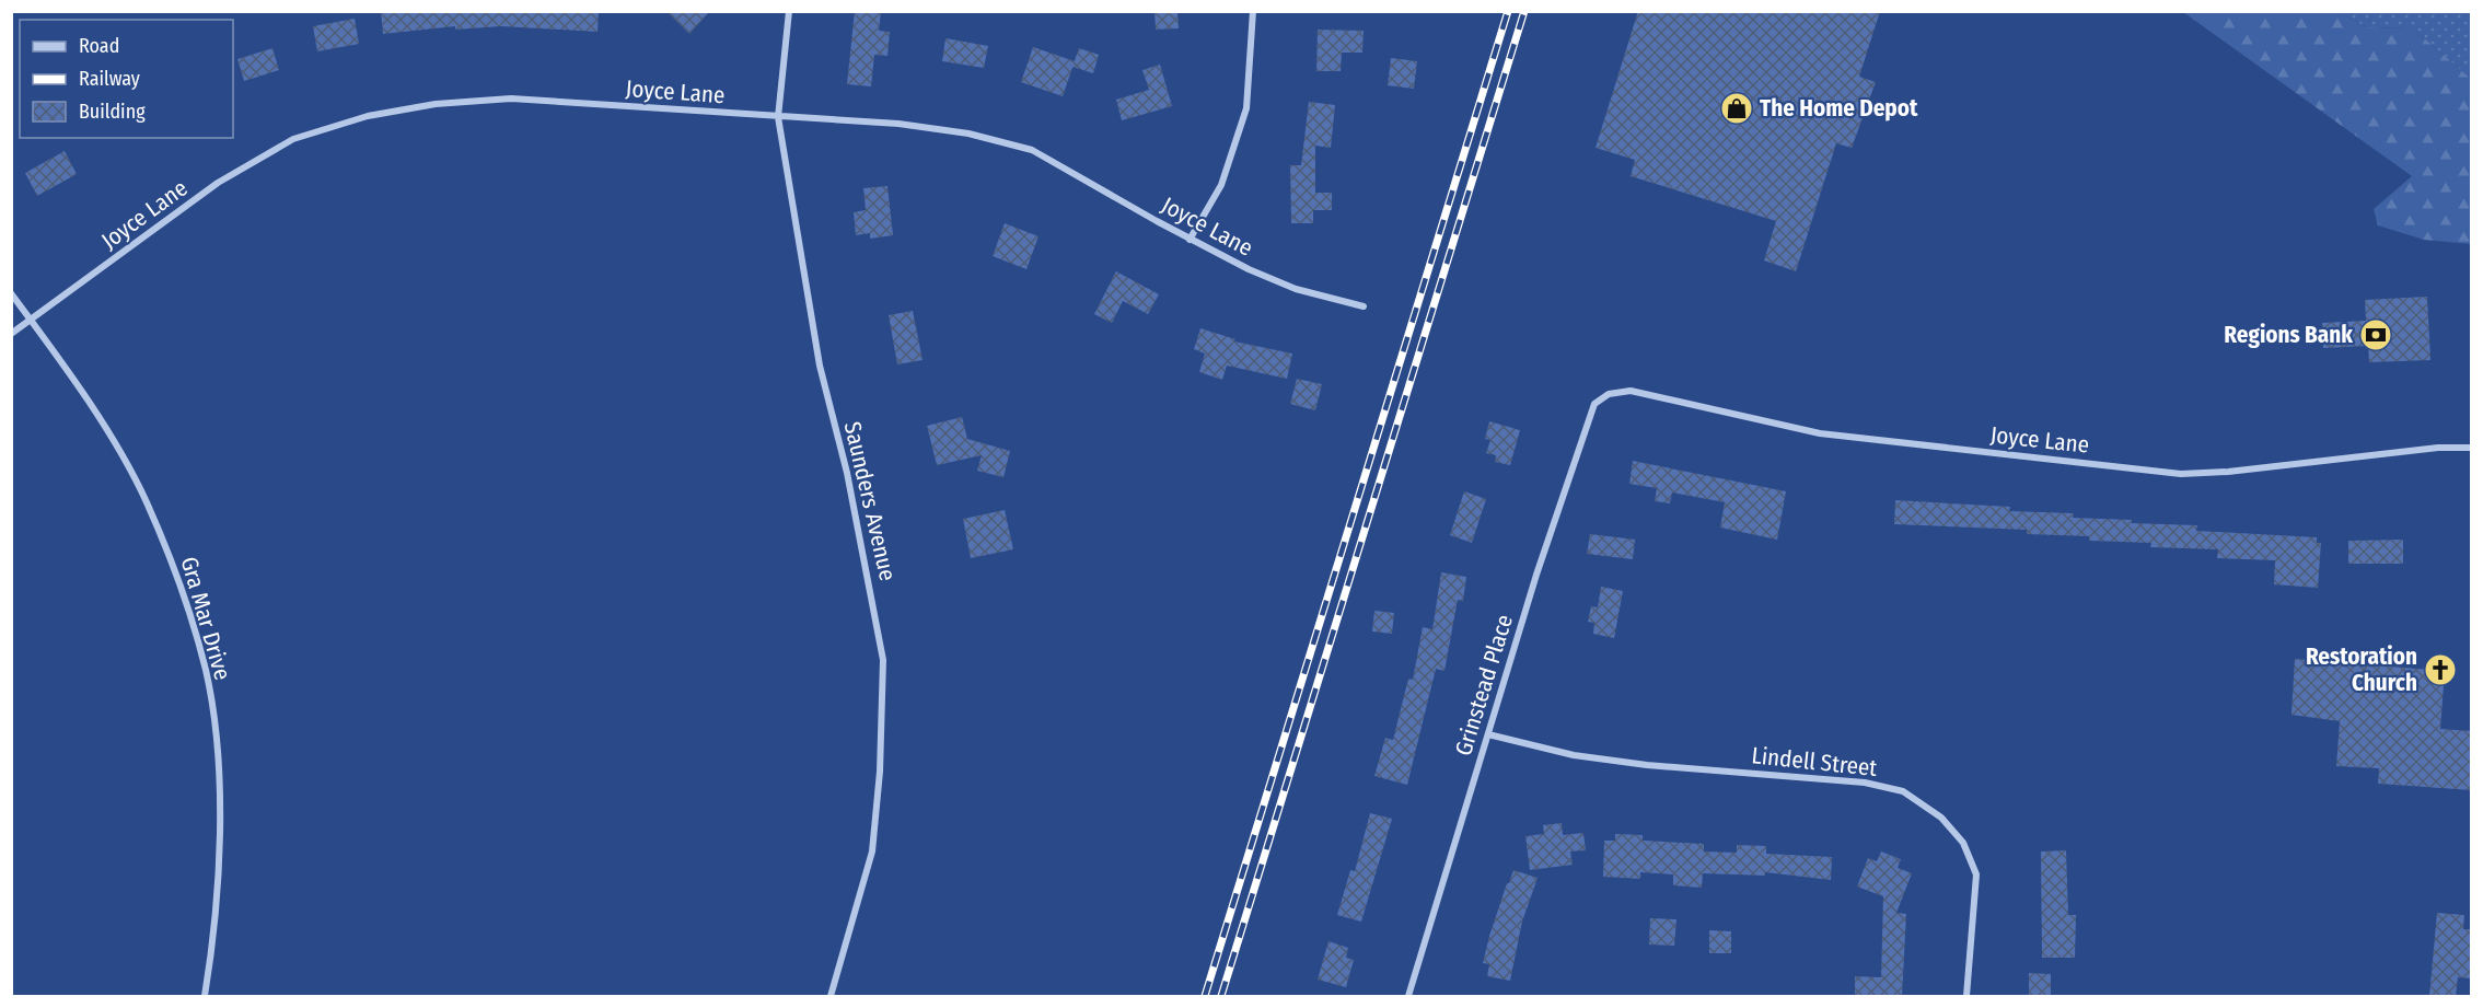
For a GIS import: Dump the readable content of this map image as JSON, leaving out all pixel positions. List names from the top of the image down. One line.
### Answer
{"streets":{"street":["Joyce Lane","Saunders Avenue","Gra Mar Drive","Grinstead Place","Lindell Street"]},"crossings":[["Joyce Lane","Saunders Avenue"],["Joyce Lane","Gra Mar Drive"],["Joyce Lane","Grinstead Place"],["Grinstead Place","Lindell Street"]],"places":{"shop":["The Home Depot"],"bank":["Regions Bank"],"church":["Restoration Church"]},"legend":["Road","Railway","Building"]}
